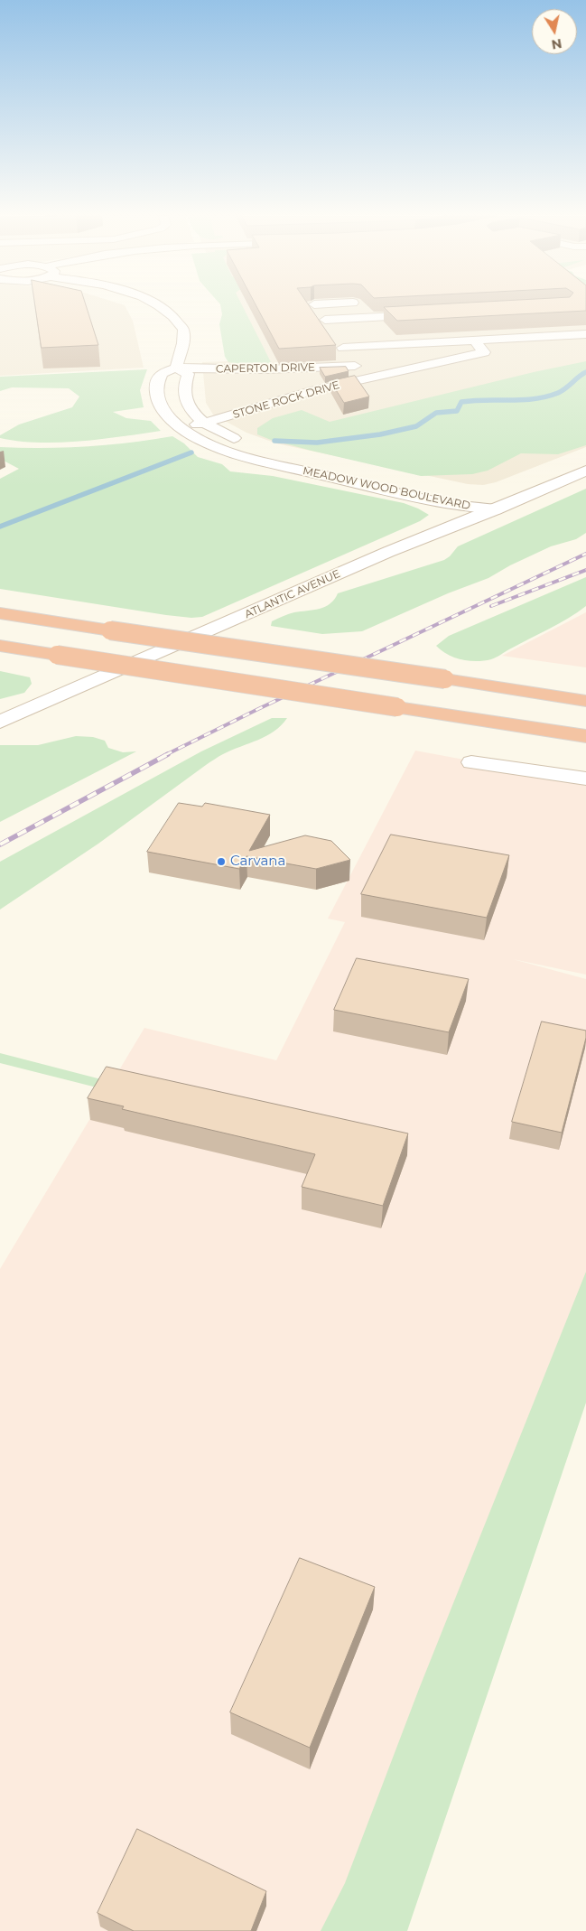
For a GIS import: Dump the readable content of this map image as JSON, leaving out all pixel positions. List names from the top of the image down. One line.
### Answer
{"streets":{"street":["CAPERTON DRIVE","STONE ROCK DRIVE","MEADOW WOOD BOULEVARD","ATLANTIC AVENUE"]},"crossings":[["CAPERTON DRIVE","MEADOW WOOD BOULEVARD"],["STONE ROCK DRIVE","MEADOW WOOD BOULEVARD"],["MEADOW WOOD BOULEVARD","ATLANTIC AVENUE"]],"places":["Carvana"],"north":"bottom"}
